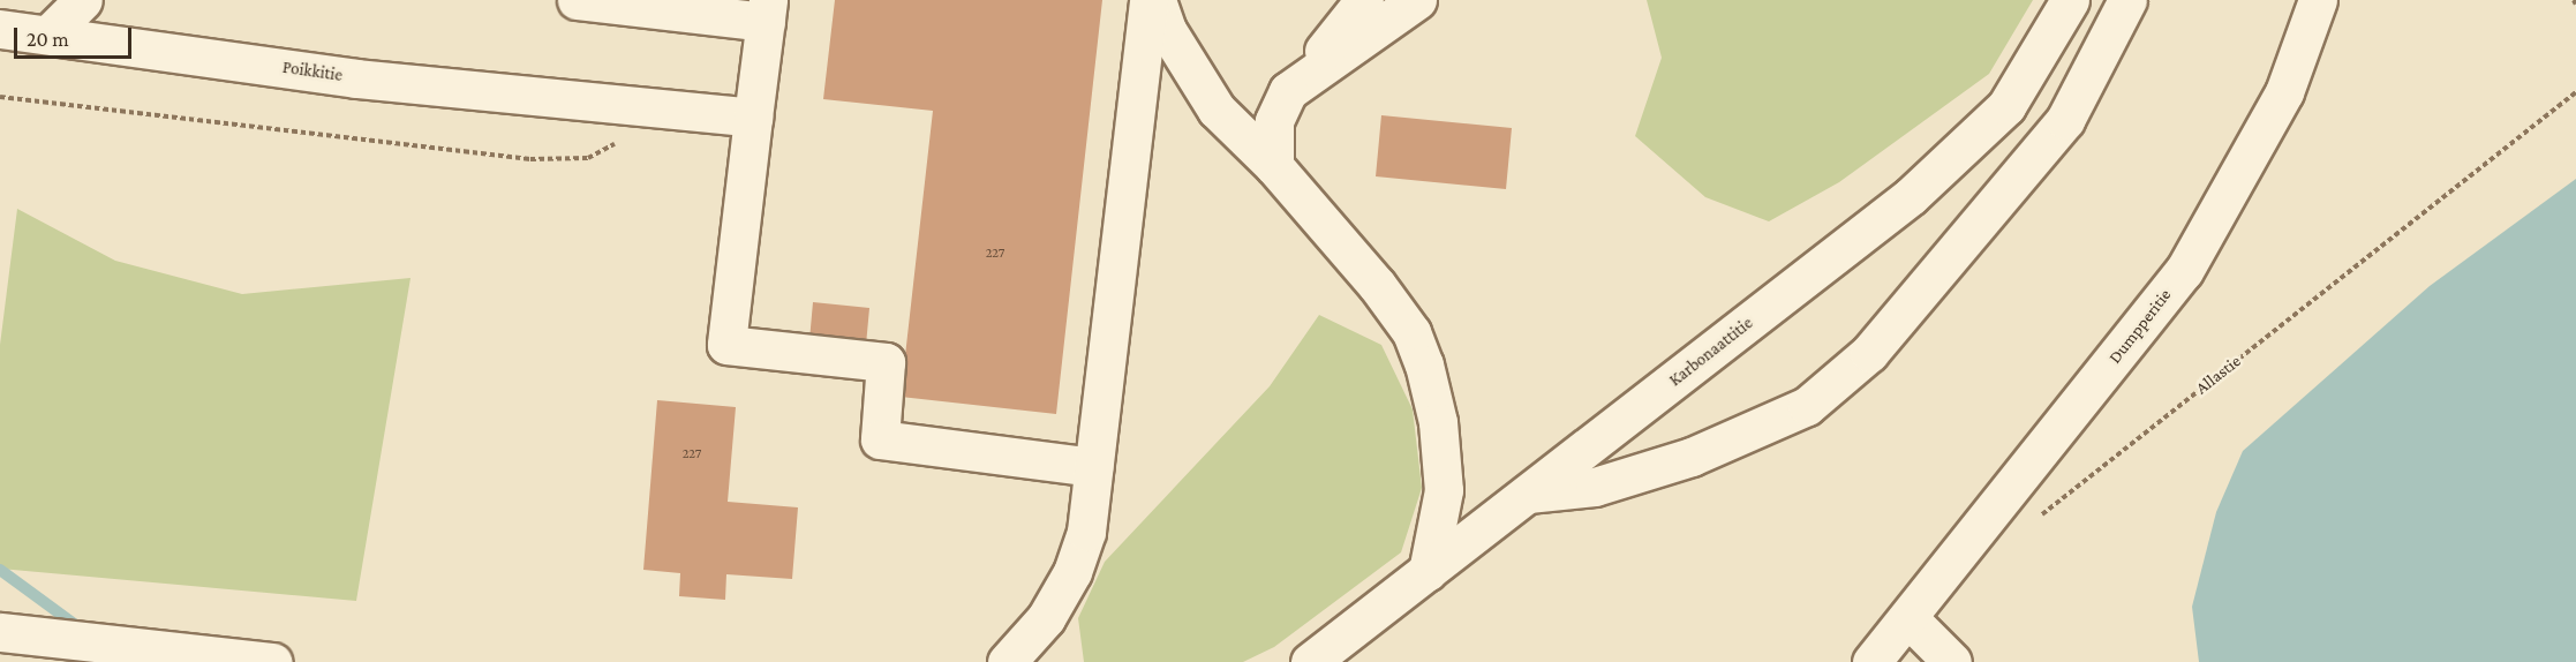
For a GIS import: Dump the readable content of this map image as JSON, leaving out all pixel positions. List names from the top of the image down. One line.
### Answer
{"streets":{"street":["Poikkitie","Dumpperitie","Karbonaattitie"],"path":["Allastie"]},"house_numbers":["227","227"],"scale_bar":"20 m"}
